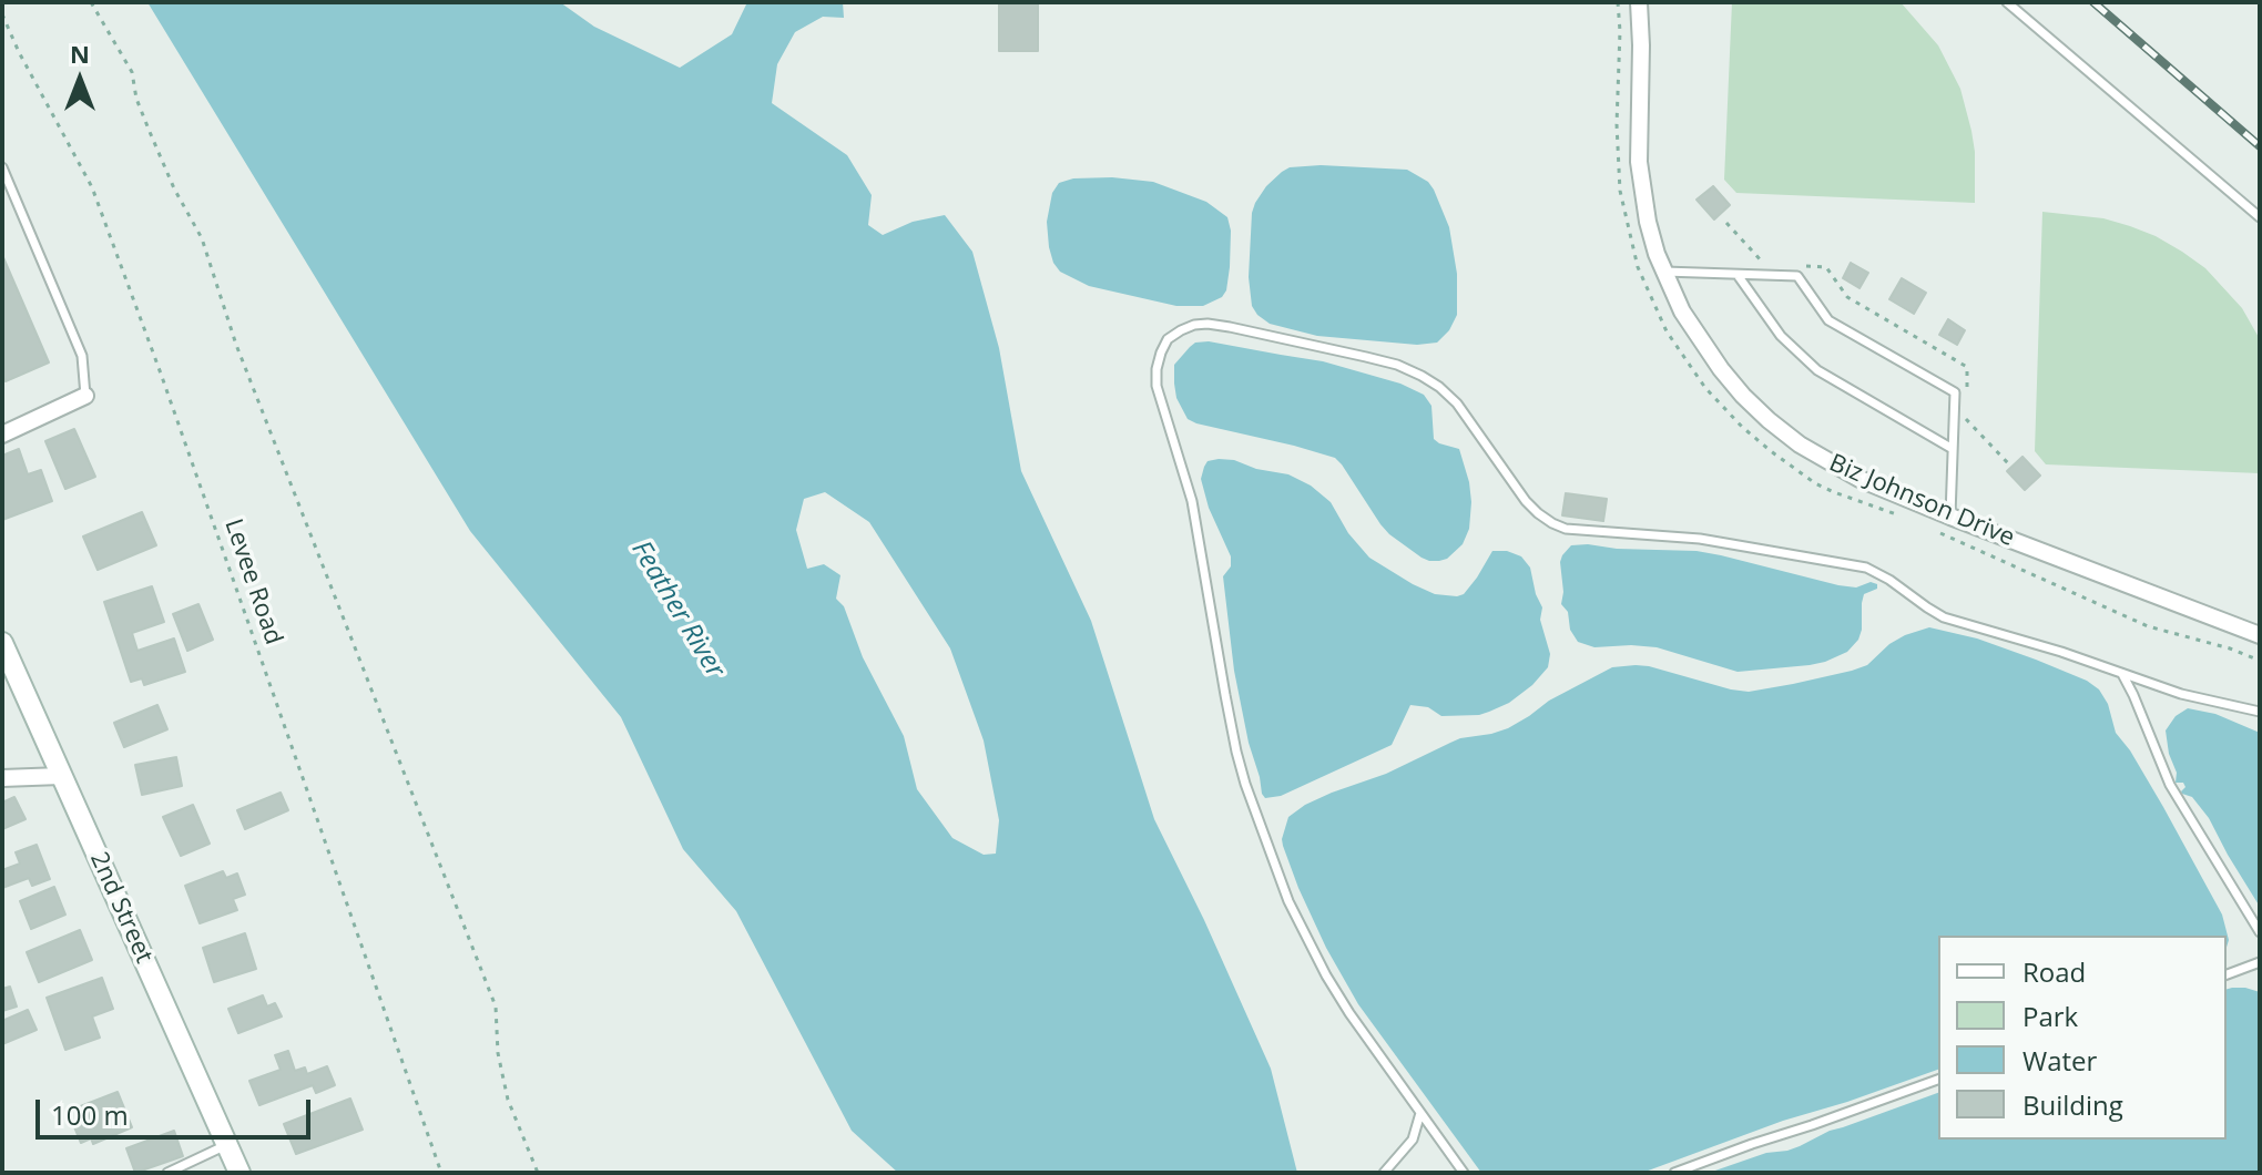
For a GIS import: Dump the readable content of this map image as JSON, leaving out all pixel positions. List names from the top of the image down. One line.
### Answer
{"streets":{"main road":["2nd Street"],"street":["Biz Johnson Drive"],"path":["Levee Road"]},"water":["Feather River"],"legend":["Road","Park","Water","Building"],"scale_bar":"100 m","north":"top"}
